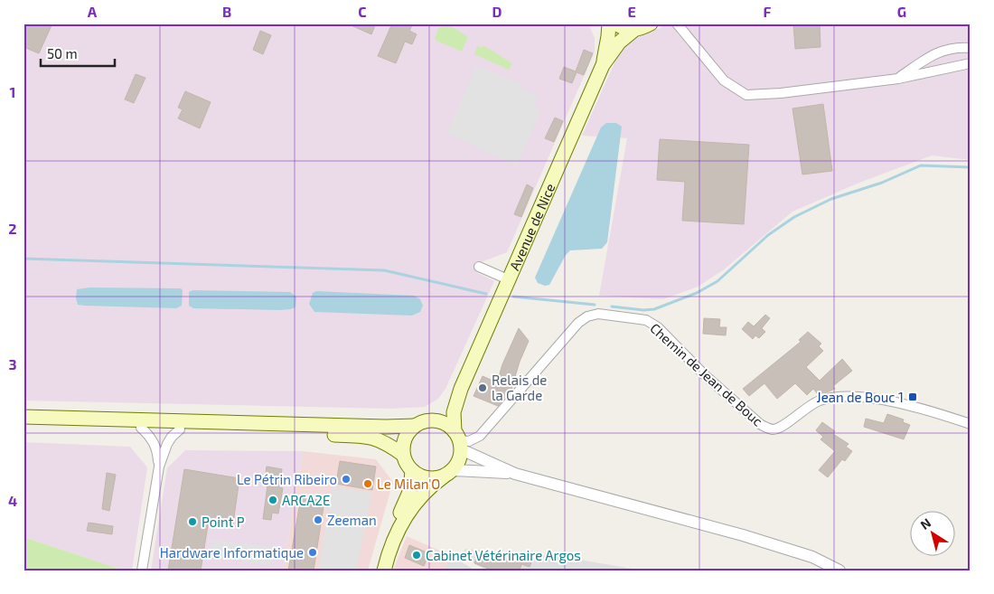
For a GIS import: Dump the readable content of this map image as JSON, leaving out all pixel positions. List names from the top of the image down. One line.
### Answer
{"streets":{"main road":["Avenue de Nice"],"street":["Chemin de Jean de Bouc"]},"crossings":[["Avenue de Nice","Chemin de Jean de Bouc"]],"places":{"other":["Relais de la Garde","Le Pétrin Ribeiro","Le Milan'O","ARCA2E","Zeeman","Point P","Hardware Informatique","Cabinet Vétérinaire Argos"],"transit":["Jean de Bouc 1"]},"scale_bar":"50 m","north":"top left","grid":{"columns":["A","B","C","D","E","F","G"],"rows":["1","2","3","4"]}}
